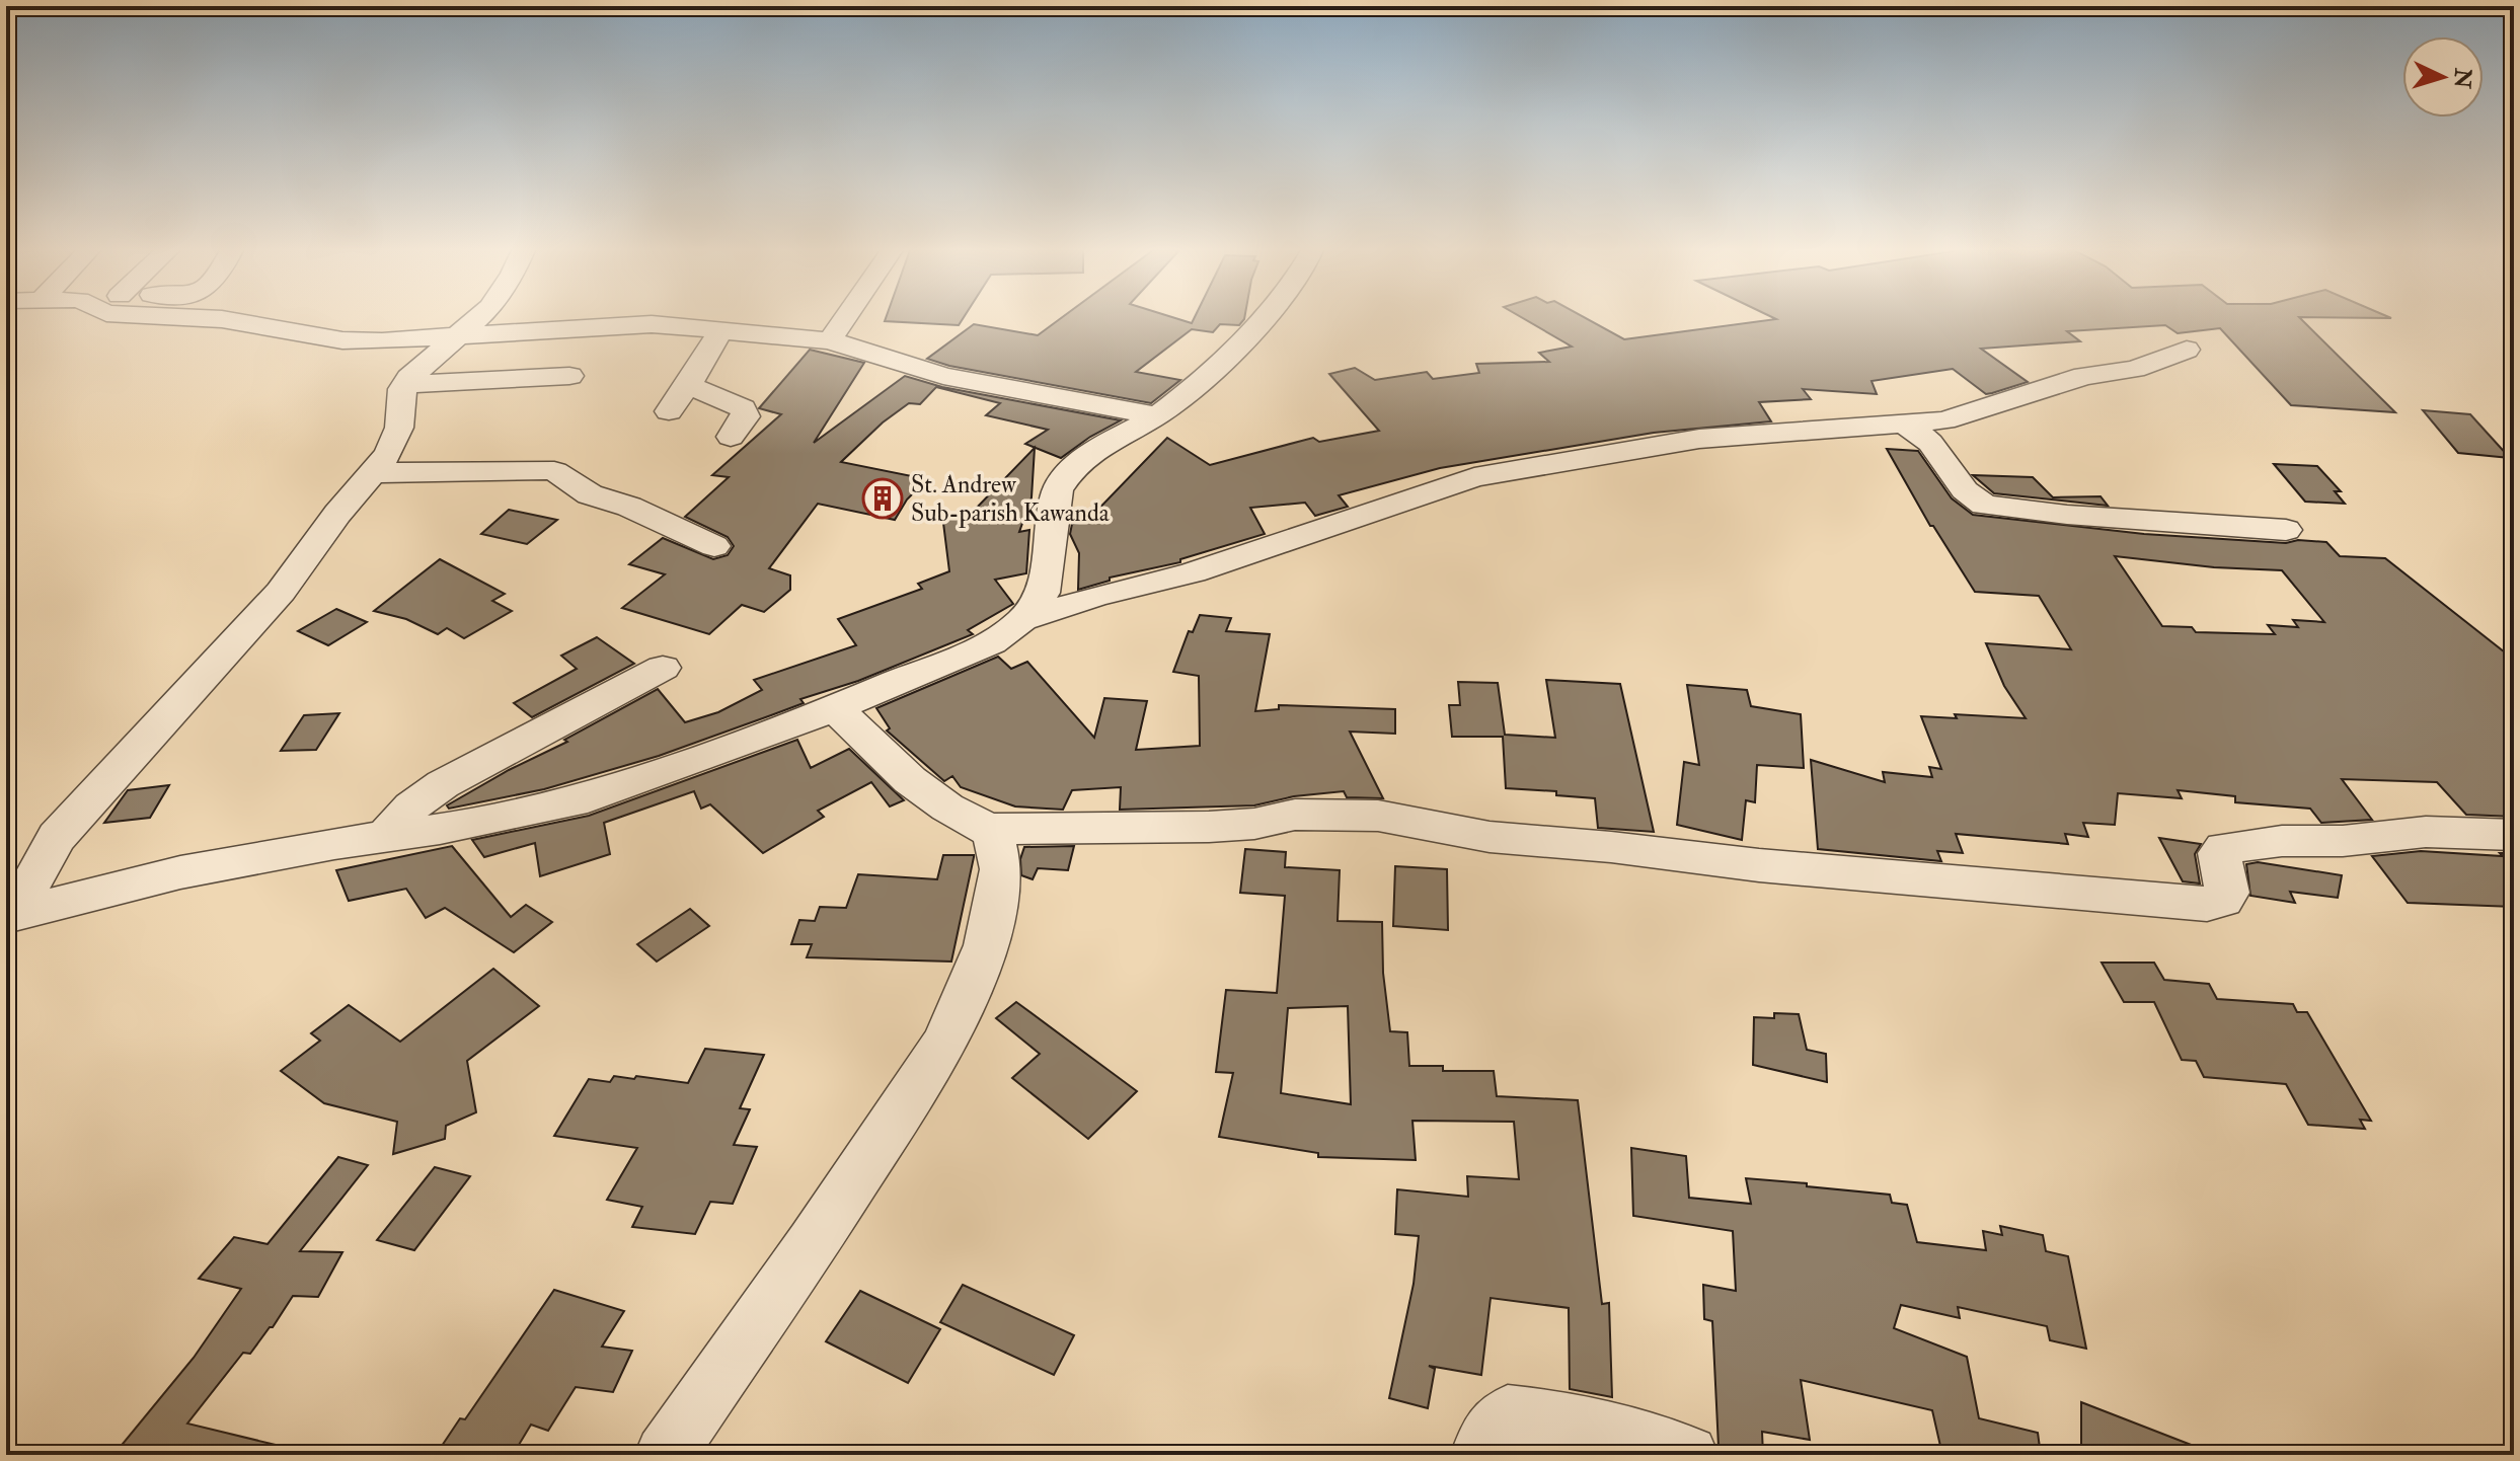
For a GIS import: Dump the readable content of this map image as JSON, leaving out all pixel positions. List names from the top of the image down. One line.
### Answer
{"places":{"building":["St. Andrew Sub-parish Kawanda"]},"north":"right"}
